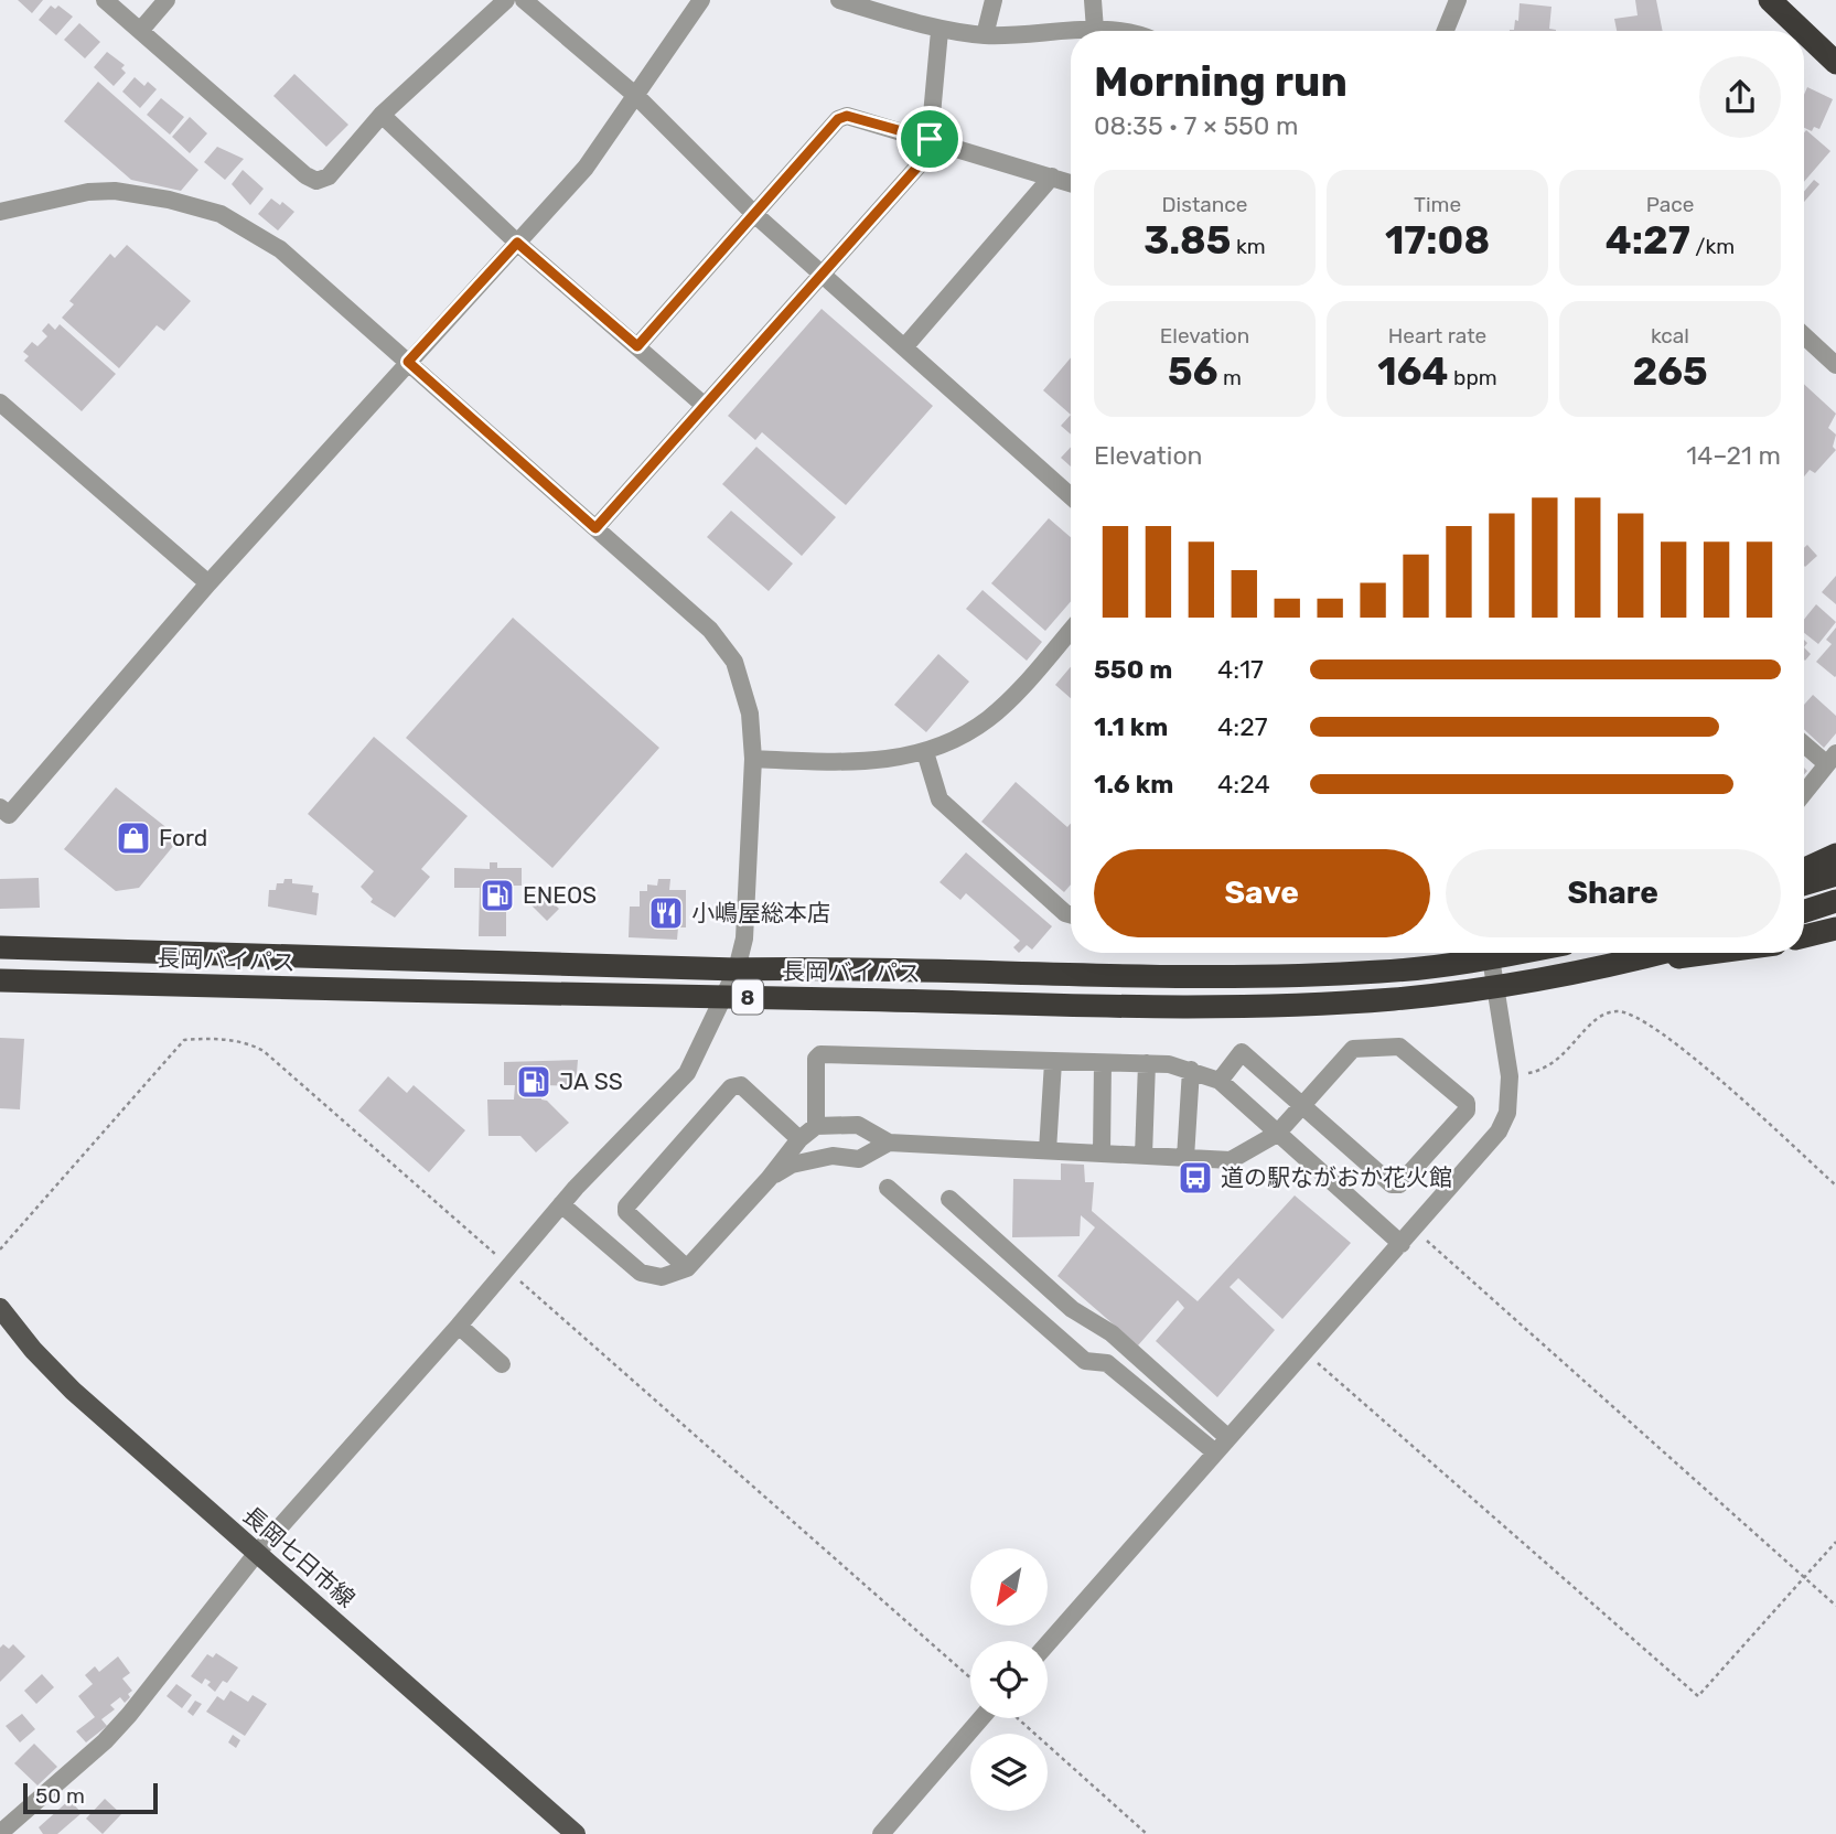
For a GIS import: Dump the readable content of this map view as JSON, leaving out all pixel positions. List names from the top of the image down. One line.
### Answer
{"streets":{"highway":["長岡バイパス","8"],"main road":["長岡七日市線"]},"places":{"shop":["Ford"],"fuel station":["ENEOS","JA SS"],"restaurant":["小嶋屋総本店"],"bus stop":["道の駅ながおか花火館"]},"scale_bar":"50 m","north":"bottom left","page":{"heading":["Morning run","08:35 · 7 × 550 m"],"stats":[["Distance","3.85 km"],["Time","17:08"],["Pace","4:27 /km"],["Elevation","56 m"],["Heart rate","164 bpm"],["kcal","265"]],"chart":["Elevation","14–21 m"],"list":[{"name":"550 m","note":"4:17"},{"name":"1.1 km","note":"4:27"},{"name":"1.6 km","note":"4:24"}],"buttons":["Save","Share"],"scale":"50 m"}}
